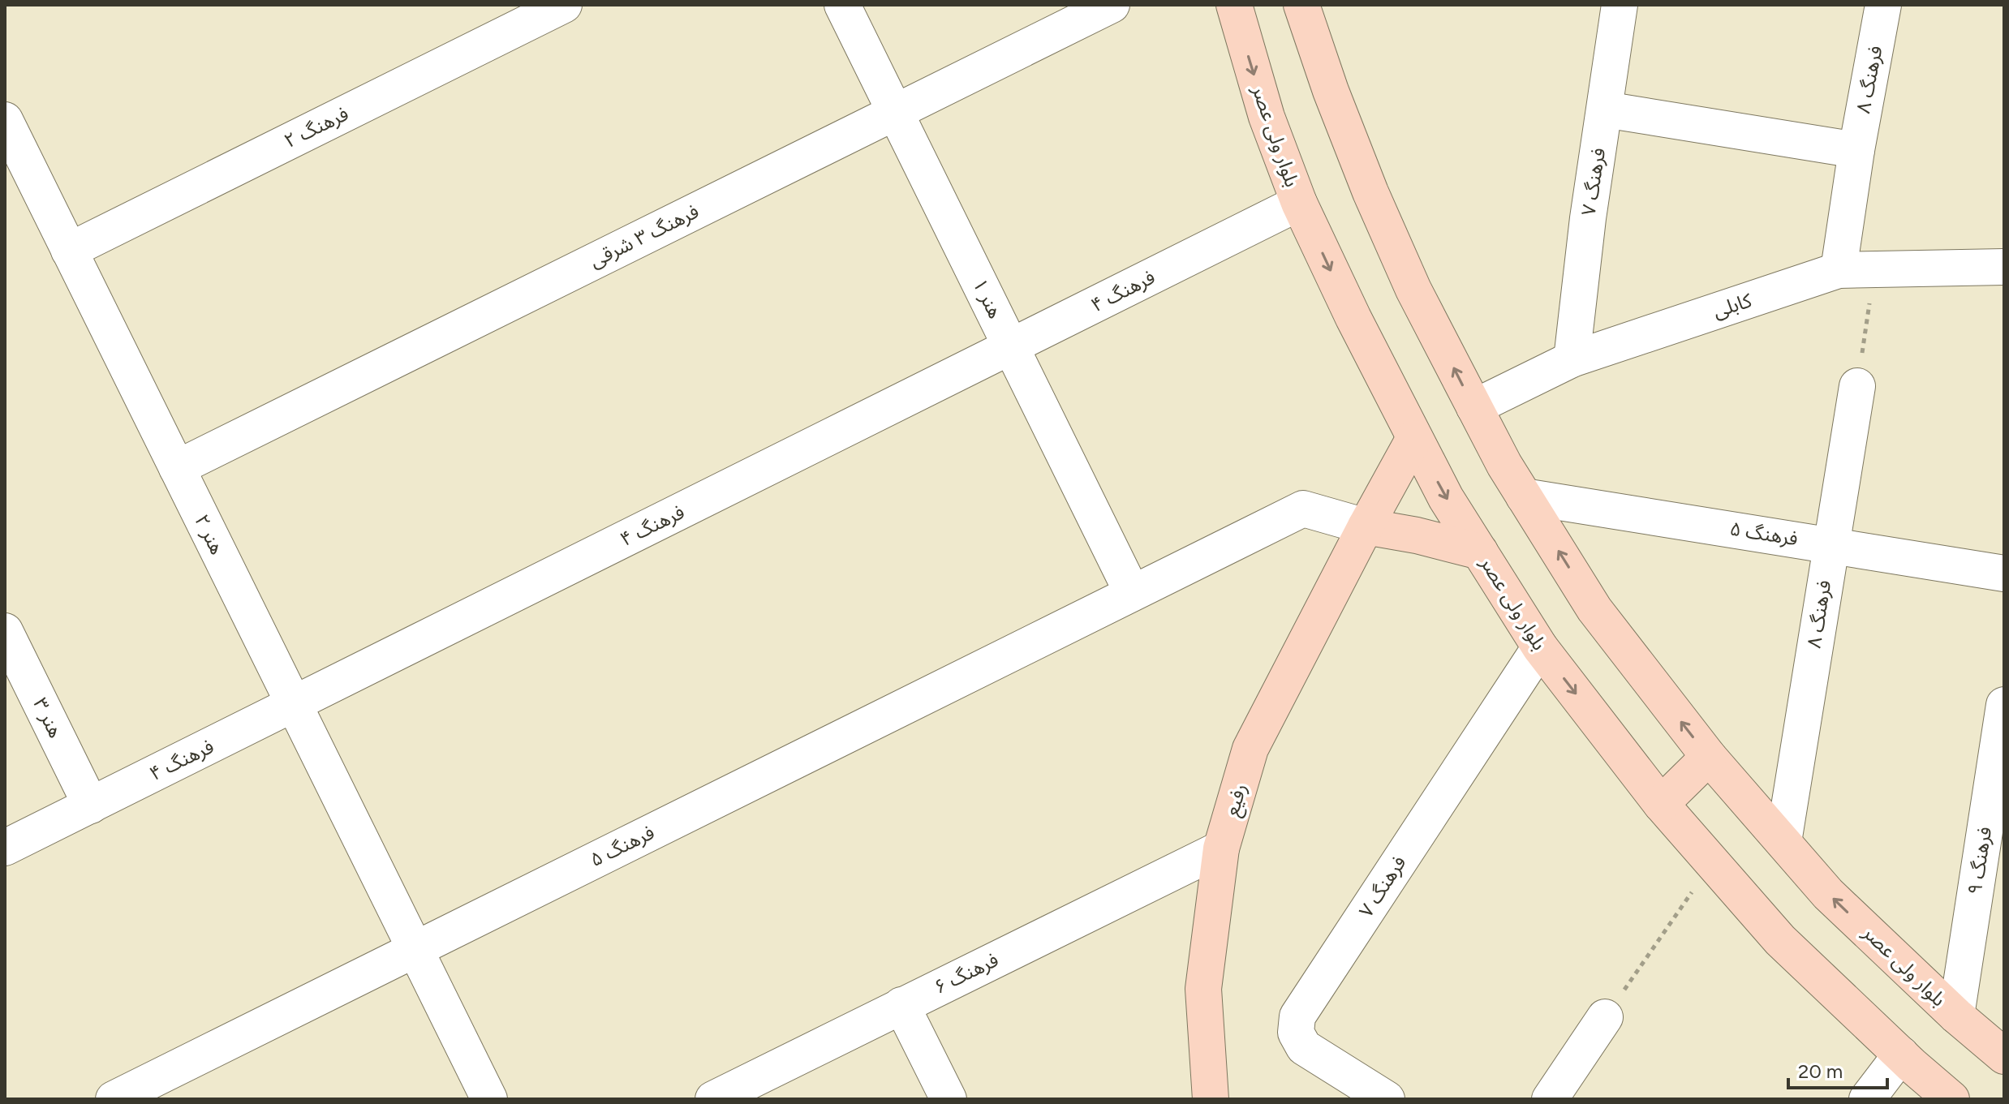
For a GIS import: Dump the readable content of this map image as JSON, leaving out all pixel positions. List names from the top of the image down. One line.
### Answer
{"streets":{"main road":["بلوار ولی عصر","رفیع"],"street":["فرهنگ ۸","فرهنگ ۲","فرهنگ ۷","فرهنگ ۳ شرقی","فرهنگ ۴","هنر ۱","کابلی","فرهنگ ۵","هنر ۲","هنر ۳","فرهنگ ۹","فرهنگ ۶"]},"crossings":[["فرهنگ ۸","بلوار ولی عصر"],["فرهنگ ۸","کابلی"],["فرهنگ ۸","فرهنگ ۵"],["فرهنگ ۲","هنر ۲"],["بلوار ولی عصر","فرهنگ ۷"],["بلوار ولی عصر","فرهنگ ۴"],["بلوار ولی عصر","کابلی"],["بلوار ولی عصر","فرهنگ ۵"],["بلوار ولی عصر","رفیع"],["بلوار ولی عصر","فرهنگ ۹"],["فرهنگ ۷","کابلی"],["فرهنگ ۳ شرقی","هنر ۱"],["فرهنگ ۳ شرقی","هنر ۲"],["فرهنگ ۴","هنر ۱"],["فرهنگ ۴","هنر ۲"],["فرهنگ ۴","هنر ۳"],["هنر ۱","فرهنگ ۵"],["فرهنگ ۵","هنر ۲"],["فرهنگ ۵","رفیع"],["رفیع","فرهنگ ۶"]],"scale_bar":"20 m"}
